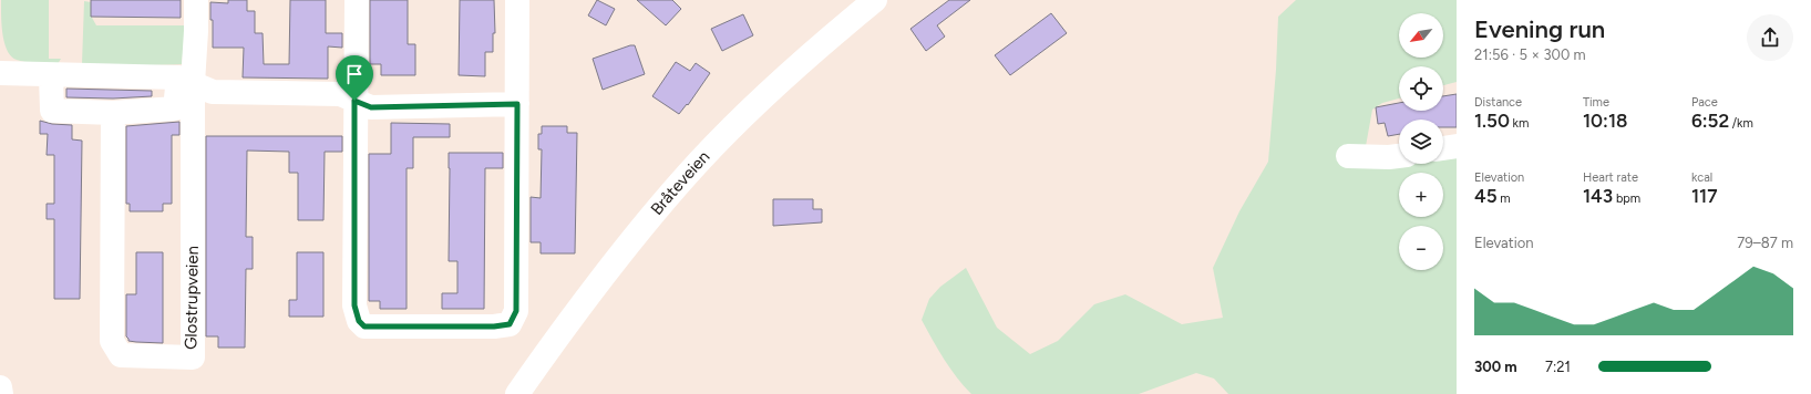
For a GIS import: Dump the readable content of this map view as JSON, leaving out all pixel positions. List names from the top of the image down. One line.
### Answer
{"streets":{"street":["Bråteveien","Glostrupveien"]},"north":"bottom left","page":{"heading":["Evening run","21:56 · 5 × 300 m"],"map_buttons":["+","−"],"stats":[["Distance","1.50 km"],["Time","10:18"],["Pace","6:52 /km"],["Elevation","45 m"],["Heart rate","143 bpm"],["kcal","117"]],"chart":["Elevation","79–87 m"],"list":[{"name":"300 m","note":"7:21"}]}}
